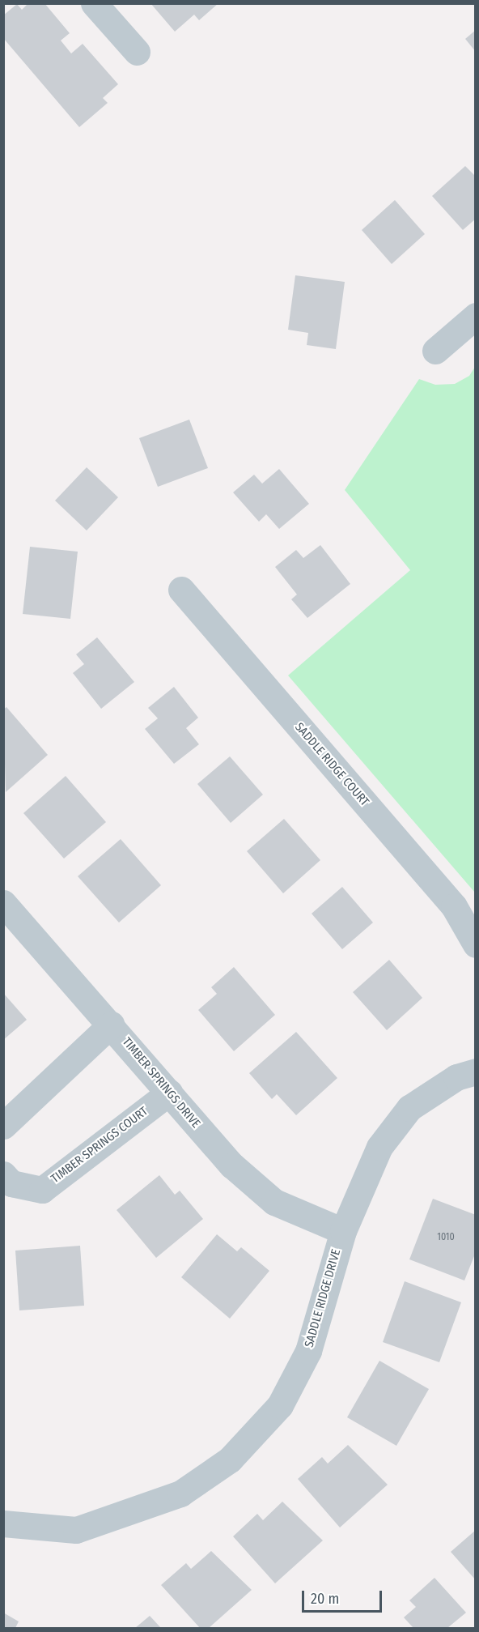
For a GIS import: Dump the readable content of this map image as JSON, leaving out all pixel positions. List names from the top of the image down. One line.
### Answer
{"streets":{"street":["SADDLE RIDGE COURT","TIMBER SPRINGS DRIVE","TIMBER SPRINGS COURT","SADDLE RIDGE DRIVE"]},"crossings":[["TIMBER SPRINGS DRIVE","TIMBER SPRINGS COURT"],["TIMBER SPRINGS DRIVE","SADDLE RIDGE DRIVE"]],"house_numbers":["1010"],"scale_bar":"20 m"}
